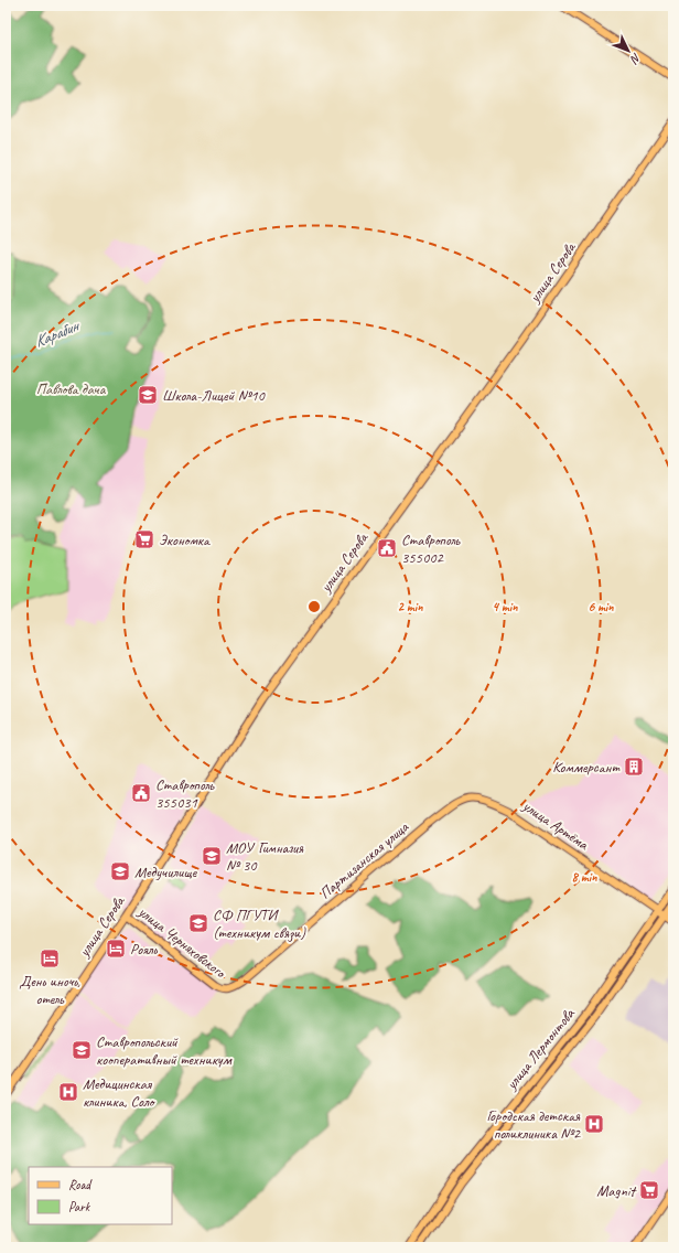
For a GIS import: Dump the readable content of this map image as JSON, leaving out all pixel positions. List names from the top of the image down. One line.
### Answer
{"streets":{"main road":["улица Серова","улица Артёма","Партизанская улица","улица Черняховского","улица Лермонтова"]},"crossings":[["улица Серова","улица Черняховского"],["улица Артёма","Партизанская улица"],["улица Артёма","улица Лермонтова"],["Партизанская улица","улица Черняховского"]],"water":["Карабин"],"parks":["Павлова дача"],"places":{"school or university":["Школа-Лицей №10","МОУ Гимназия № 30","Медучилище","СФ ПГУТИ (техникум связи)","Ставропольский кооперативный техникум"],"supermarket":["Экономка","Magnit"],"public building":["Ставрополь 355002","Ставрополь 355031"],"building":["Коммерсант"],"hotel":["Рояль","День иночь, отель"],"hospital":["Медицинская клиника, Соло","Городская детская поликлиника №2"]},"legend":["Road","Park"],"north":"bottom right","rings":["2 min","4 min","6 min","8 min"]}
